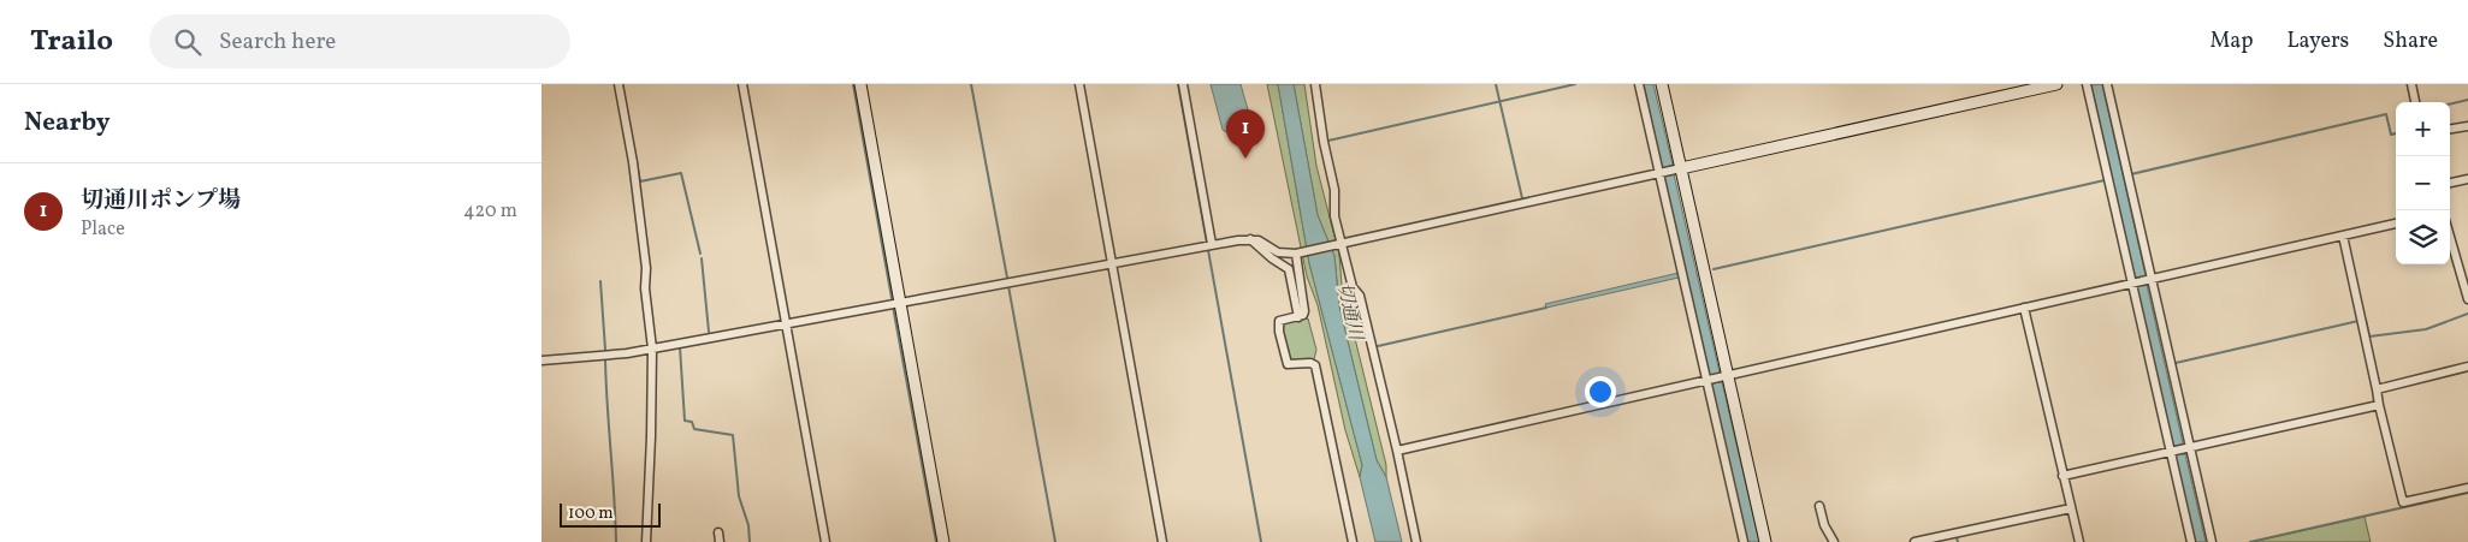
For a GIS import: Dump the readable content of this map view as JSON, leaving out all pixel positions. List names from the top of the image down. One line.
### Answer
{"water":["切通川"],"scale_bar":"100 m","page":{"header":"Trailo","search":"Search here","nav":["Map","Layers","Share"],"heading":"Nearby","map_buttons":["+","−"],"pins":"1","list":[{"mark":"1","name":"切通川ポンプ場","note":"Place","value":"420 m"}],"scale":"100 m"}}
